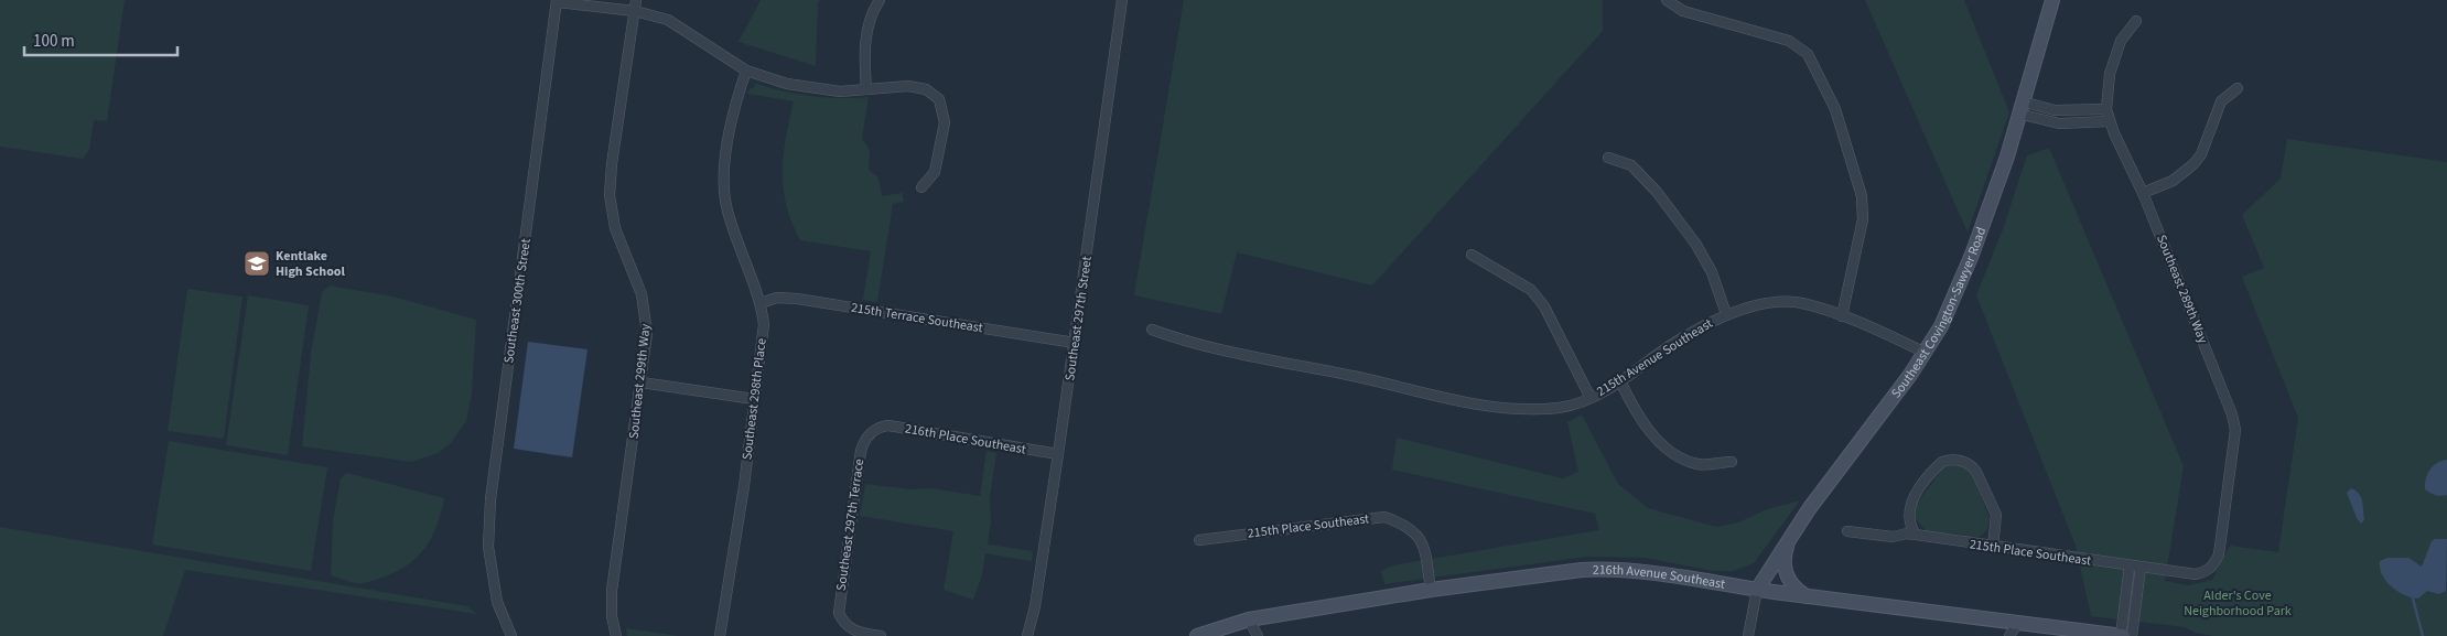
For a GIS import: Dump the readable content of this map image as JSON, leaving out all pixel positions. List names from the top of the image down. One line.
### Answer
{"streets":{"street":["Southeast 289th Way","Southeast 300th Street","Southeast Covington-Sawyer Road","215th Terrace Southeast","Southeast 297th Street","215th Avenue Southeast","Southeast 299th Way","Southeast 298th Place","216th Place Southeast","Southeast 297th Terrace","215th Place Southeast","216th Avenue Southeast"]},"crossings":[["Southeast 289th Way","215th Place Southeast"],["Southeast Covington-Sawyer Road","215th Avenue Southeast"],["Southeast Covington-Sawyer Road","216th Avenue Southeast"],["215th Terrace Southeast","Southeast 297th Street"],["215th Terrace Southeast","Southeast 298th Place"],["Southeast 297th Street","216th Place Southeast"],["216th Place Southeast","Southeast 297th Terrace"],["215th Place Southeast","216th Avenue Southeast"]],"parks":["Alder's Cove Neighborhood Park"],"places":{"school or university":["Kentlake High School"]},"scale_bar":"100 m"}
